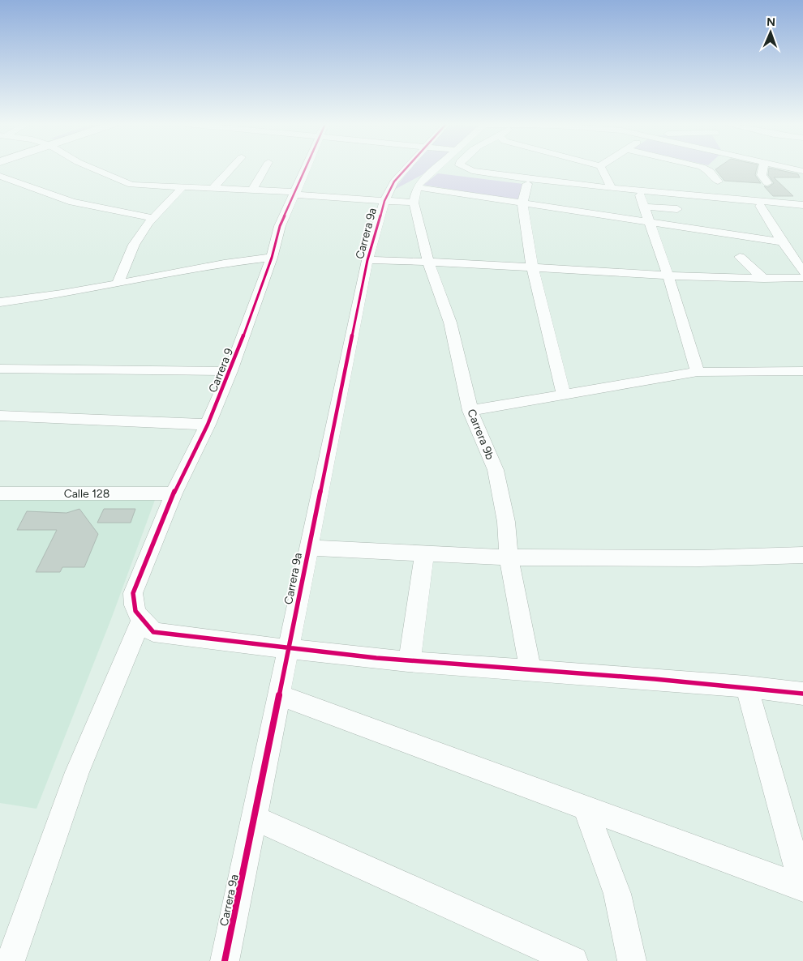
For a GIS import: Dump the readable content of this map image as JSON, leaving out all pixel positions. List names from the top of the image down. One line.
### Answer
{"streets":{"street":["Carrera 9a","Carrera 9","Carrera 9b","Calle 128"]},"crossings":[["Carrera 9","Calle 128"]],"north":"top"}
